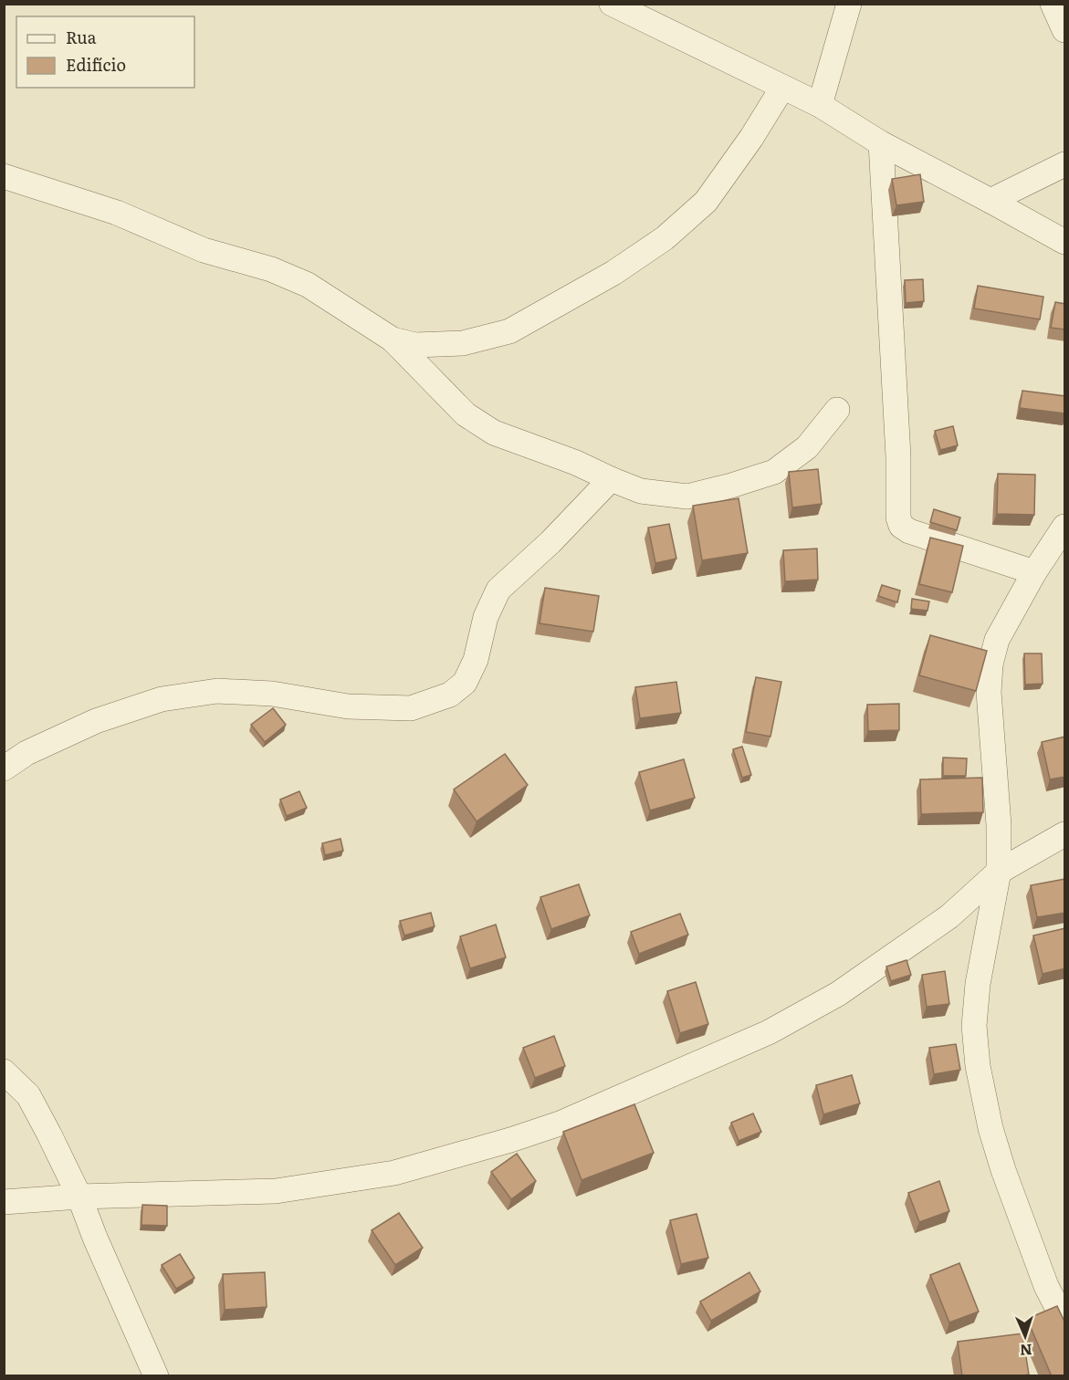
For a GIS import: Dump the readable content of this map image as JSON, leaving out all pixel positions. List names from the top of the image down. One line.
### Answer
{"legend":["Rua","Edifício"],"north":"bottom"}
